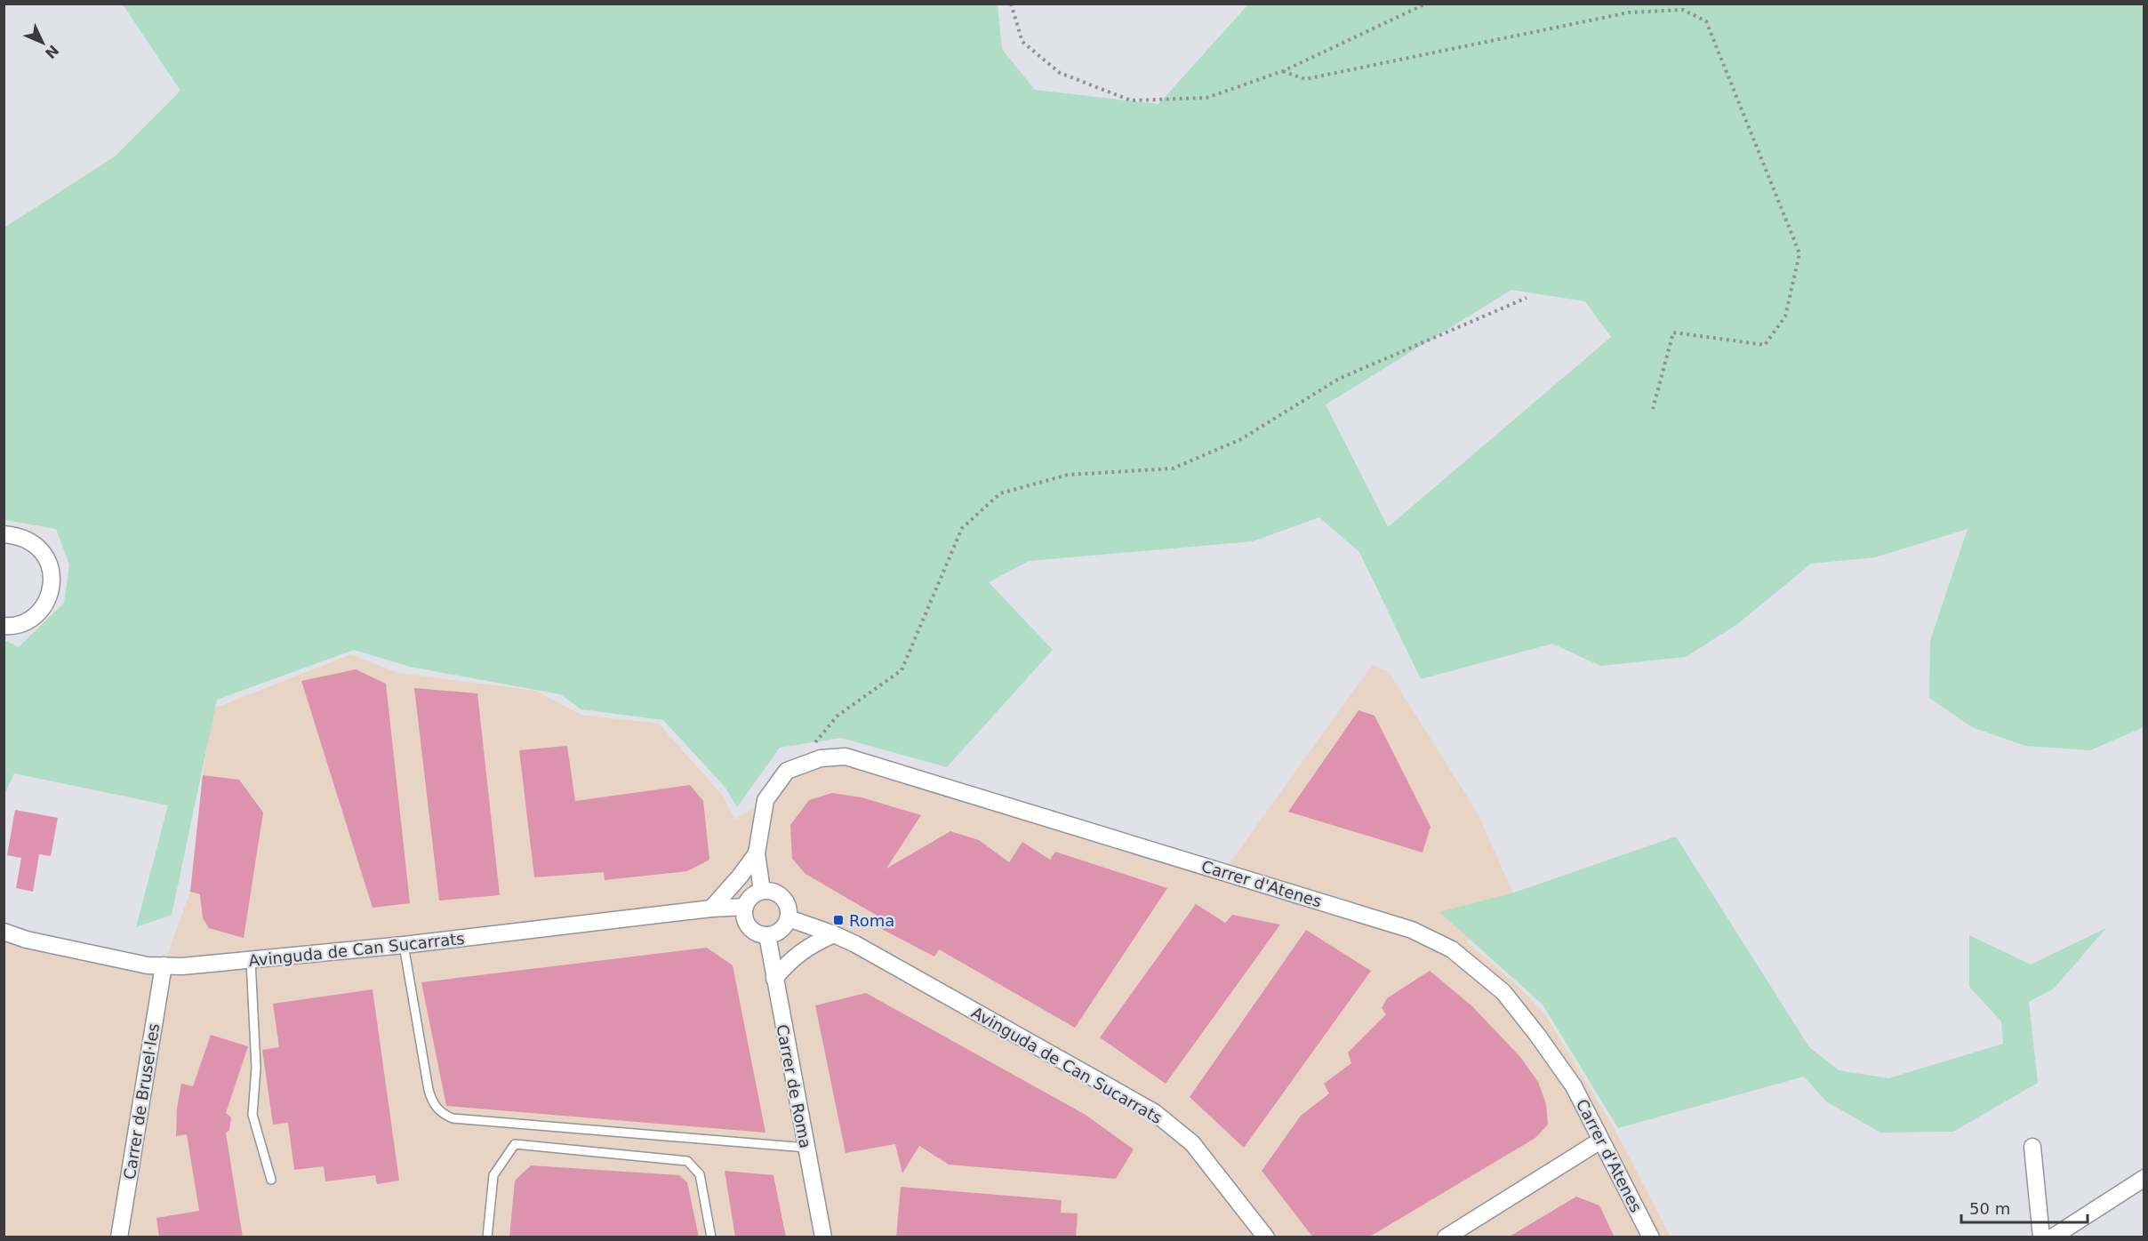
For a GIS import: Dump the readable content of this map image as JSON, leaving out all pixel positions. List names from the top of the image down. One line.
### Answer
{"streets":{"street":["Carrer d'Atenes","Avinguda de Can Sucarrats","Carrer de Roma","Carrer de Brusel·les"]},"crossings":[["Avinguda de Can Sucarrats","Carrer de Roma"],["Avinguda de Can Sucarrats","Carrer de Brusel·les"]],"places":{"transit":["Roma"]},"scale_bar":"50 m","north":"bottom right"}
